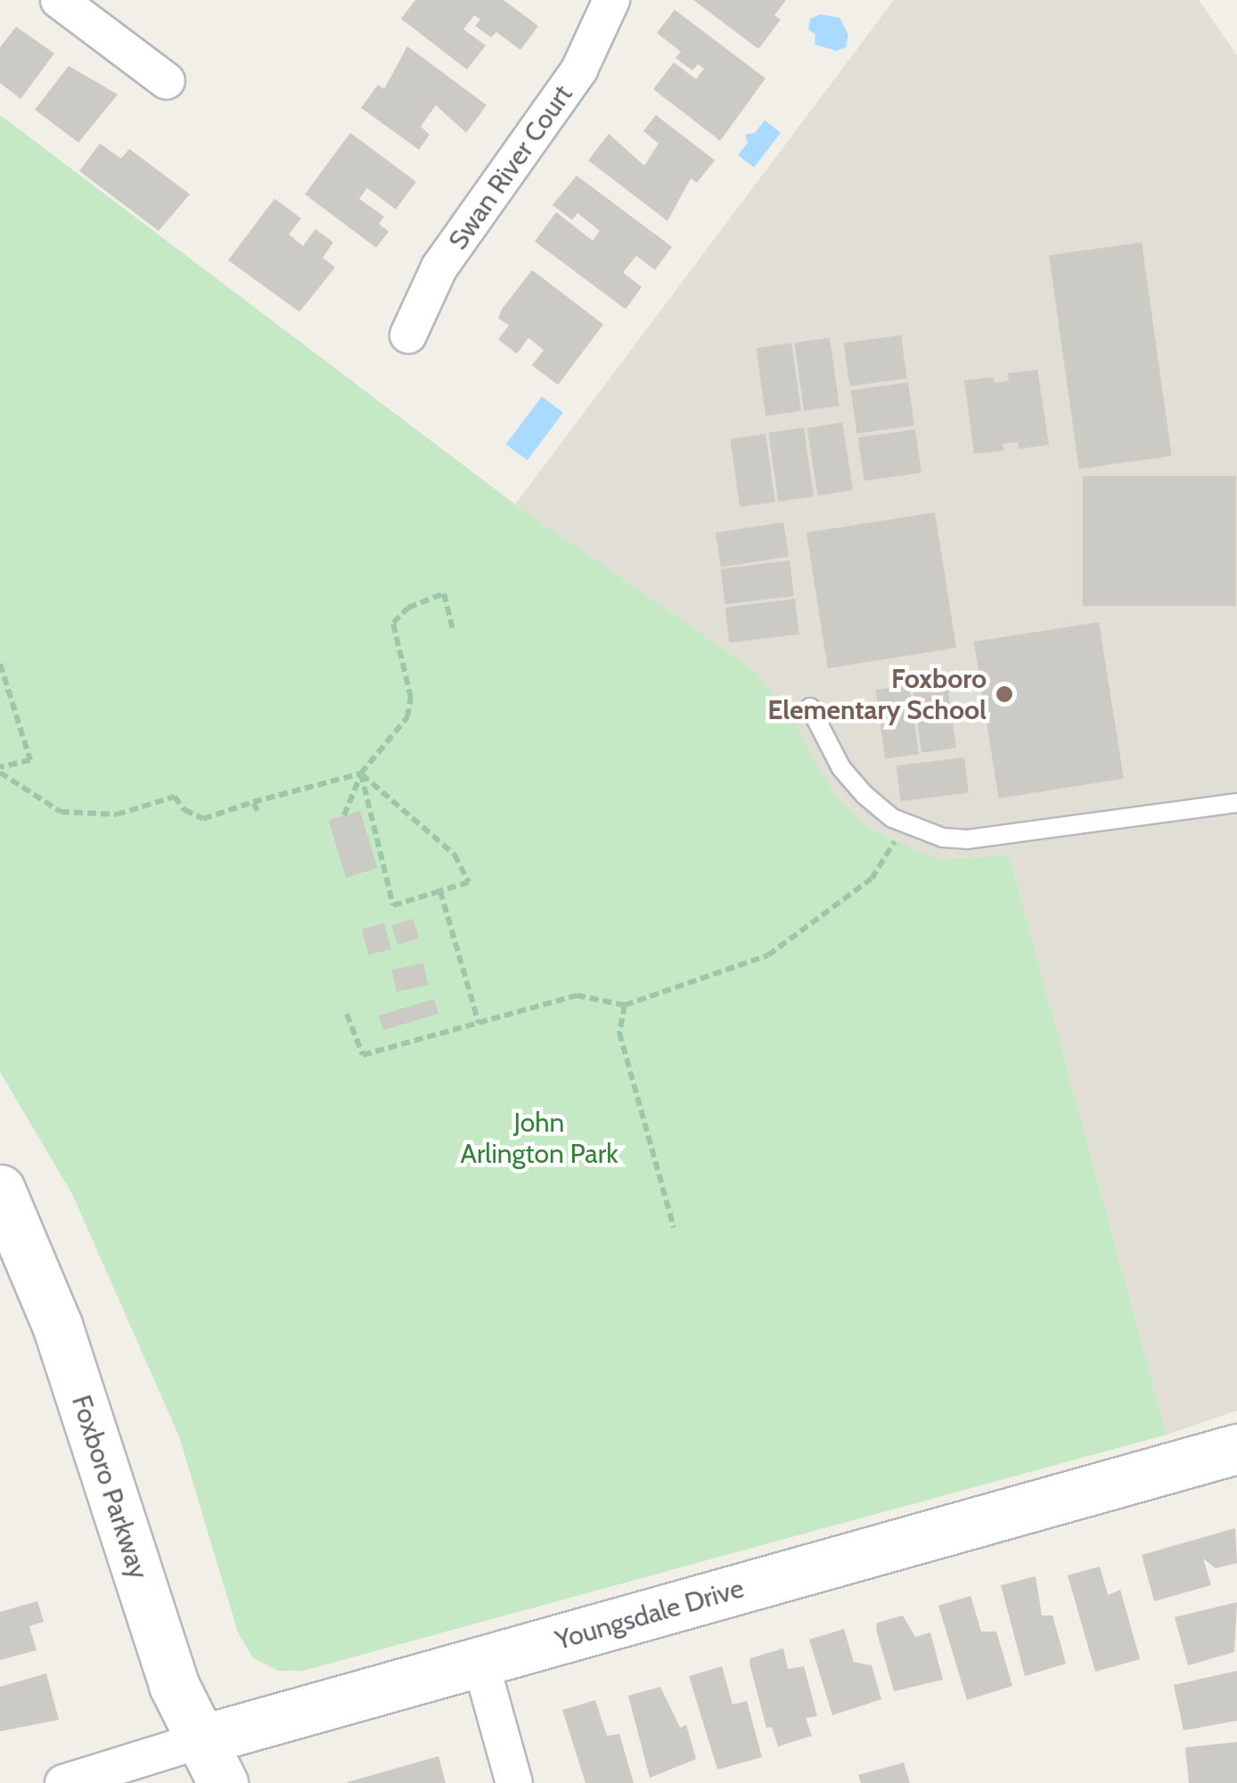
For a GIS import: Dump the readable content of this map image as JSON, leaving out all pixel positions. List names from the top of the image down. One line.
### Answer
{"streets":{"street":["Swan River Court","Foxboro Parkway","Youngsdale Drive"]},"crossings":[["Foxboro Parkway","Youngsdale Drive"]],"parks":["John Arlington Park"],"places":["Foxboro Elementary School"]}
